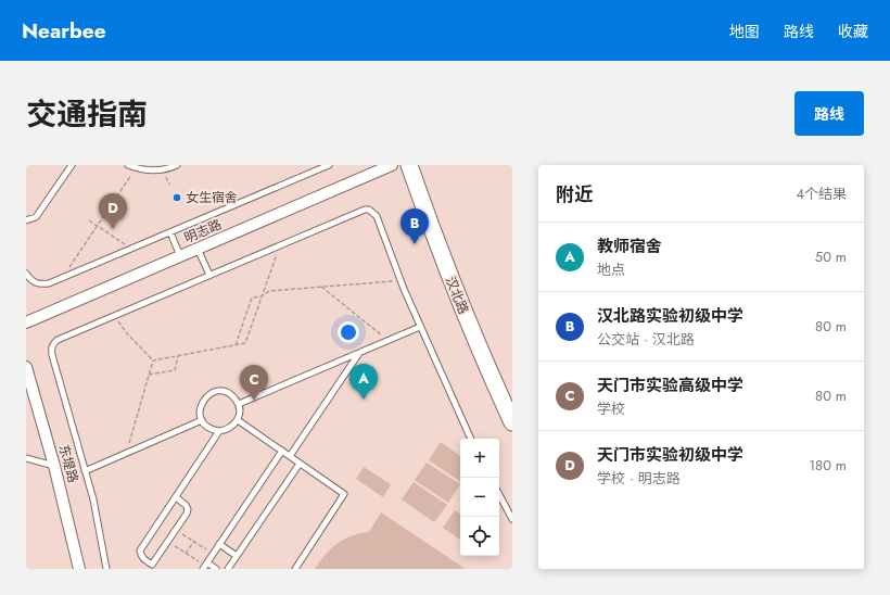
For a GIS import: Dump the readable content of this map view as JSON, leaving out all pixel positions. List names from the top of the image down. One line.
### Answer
{"streets":{"main road":["汉北路"],"street":["明志路","东堤路"]},"places":["女生宿舍"],"page":{"header":"Nearbee","nav":["地图","路线","收藏"],"title":"交通指南","buttons":"路线","heading":["附近","4个结果"],"pins":["D","B","A","C"],"list":[{"mark":"A","name":"教师宿舍","note":"地点","value":"50 m"},{"mark":"B","name":"汉北路实验初级中学","note":"公交站 · 汉北路","value":"80 m"},{"mark":"C","name":"天门市实验高级中学","note":"学校","value":"80 m"},{"mark":"D","name":"天门市实验初级中学","note":"学校 · 明志路","value":"180 m"}],"map_buttons":["+","−"]}}
